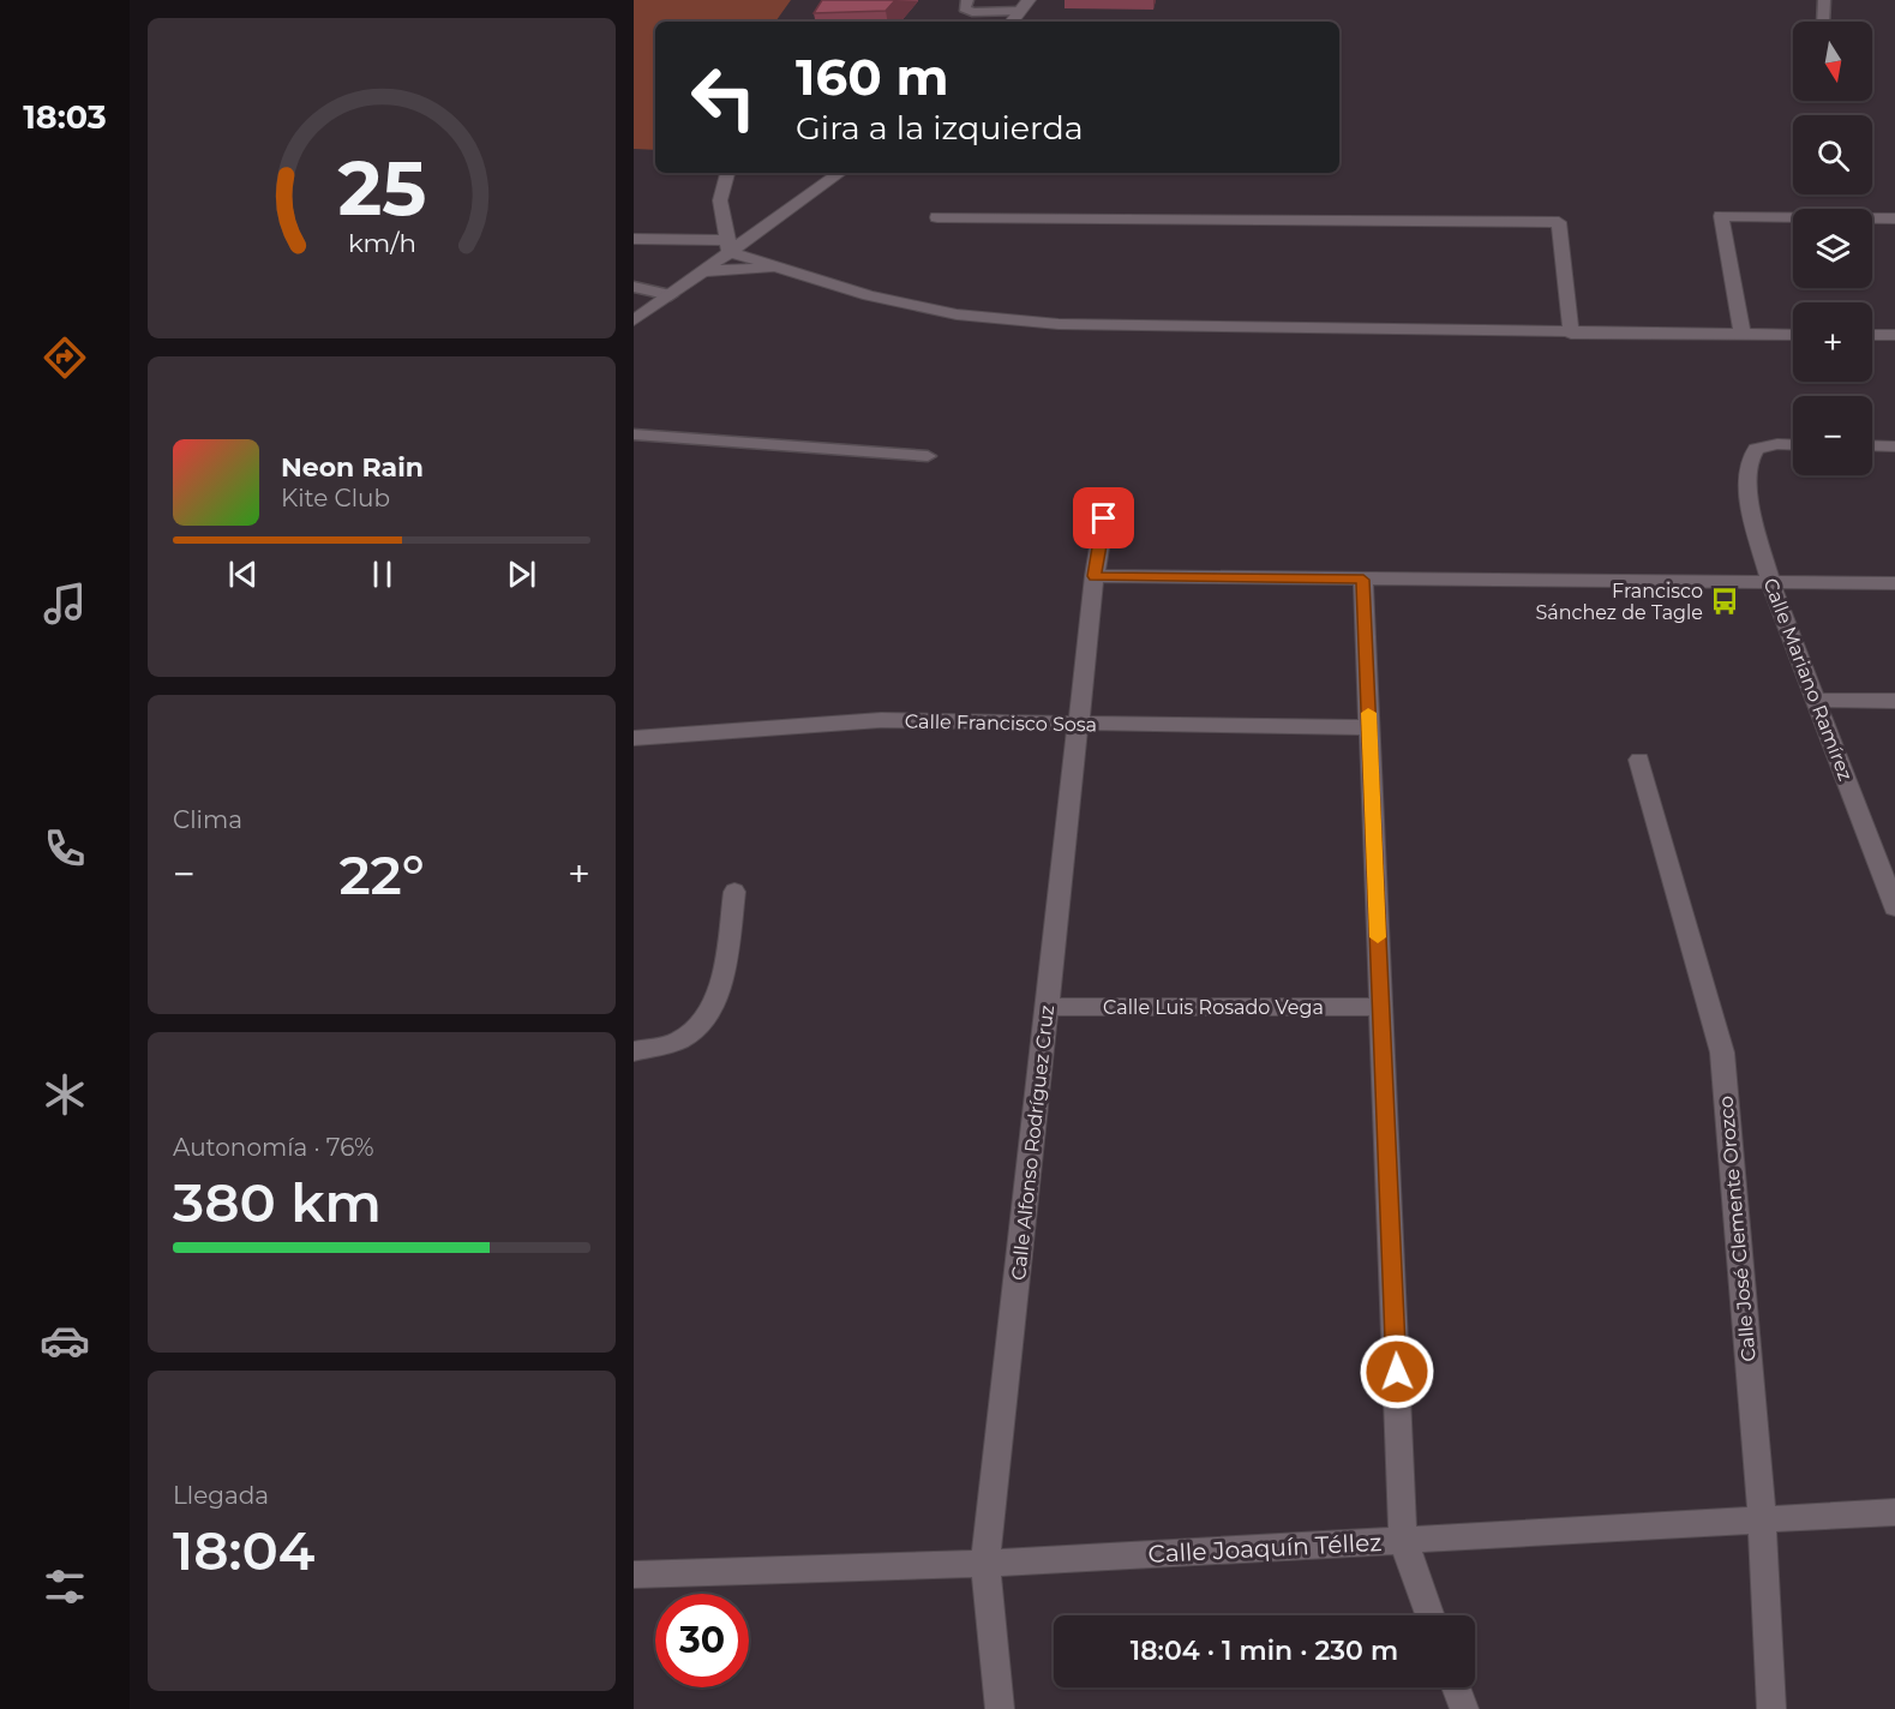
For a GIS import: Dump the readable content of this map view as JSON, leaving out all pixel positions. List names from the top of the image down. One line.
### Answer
{"streets":{"street":["Calle Mariano Ramírez","Calle Francisco Sosa","Calle Luis Rosado Vega","Calle Alfonso Rodríguez Cruz","Calle José Clemente Orozco","Calle Joaquín Téllez"]},"crossings":[["Calle Francisco Sosa","Calle Alfonso Rodríguez Cruz"],["Calle Luis Rosado Vega","Calle Alfonso Rodríguez Cruz"],["Calle Alfonso Rodríguez Cruz","Calle Joaquín Téllez"],["Calle José Clemente Orozco","Calle Joaquín Téllez"]],"places":{"bus stop":["Francisco Sánchez de Tagle"]},"north":"bottom","page":{"tabs":"18:03","map_buttons":["+","−"],"turn":["160 m","Gira a la izquierda"],"song":["Neon Rain","Kite Club"],"tile":["Clima",["Autonomía · 76%","380 km"],["Llegada","18:04"]],"heat":["−","22°","+"],"limit":"30","trip":"18:04 · 1 min · 230 m","gauge":["25","km/h"]}}
